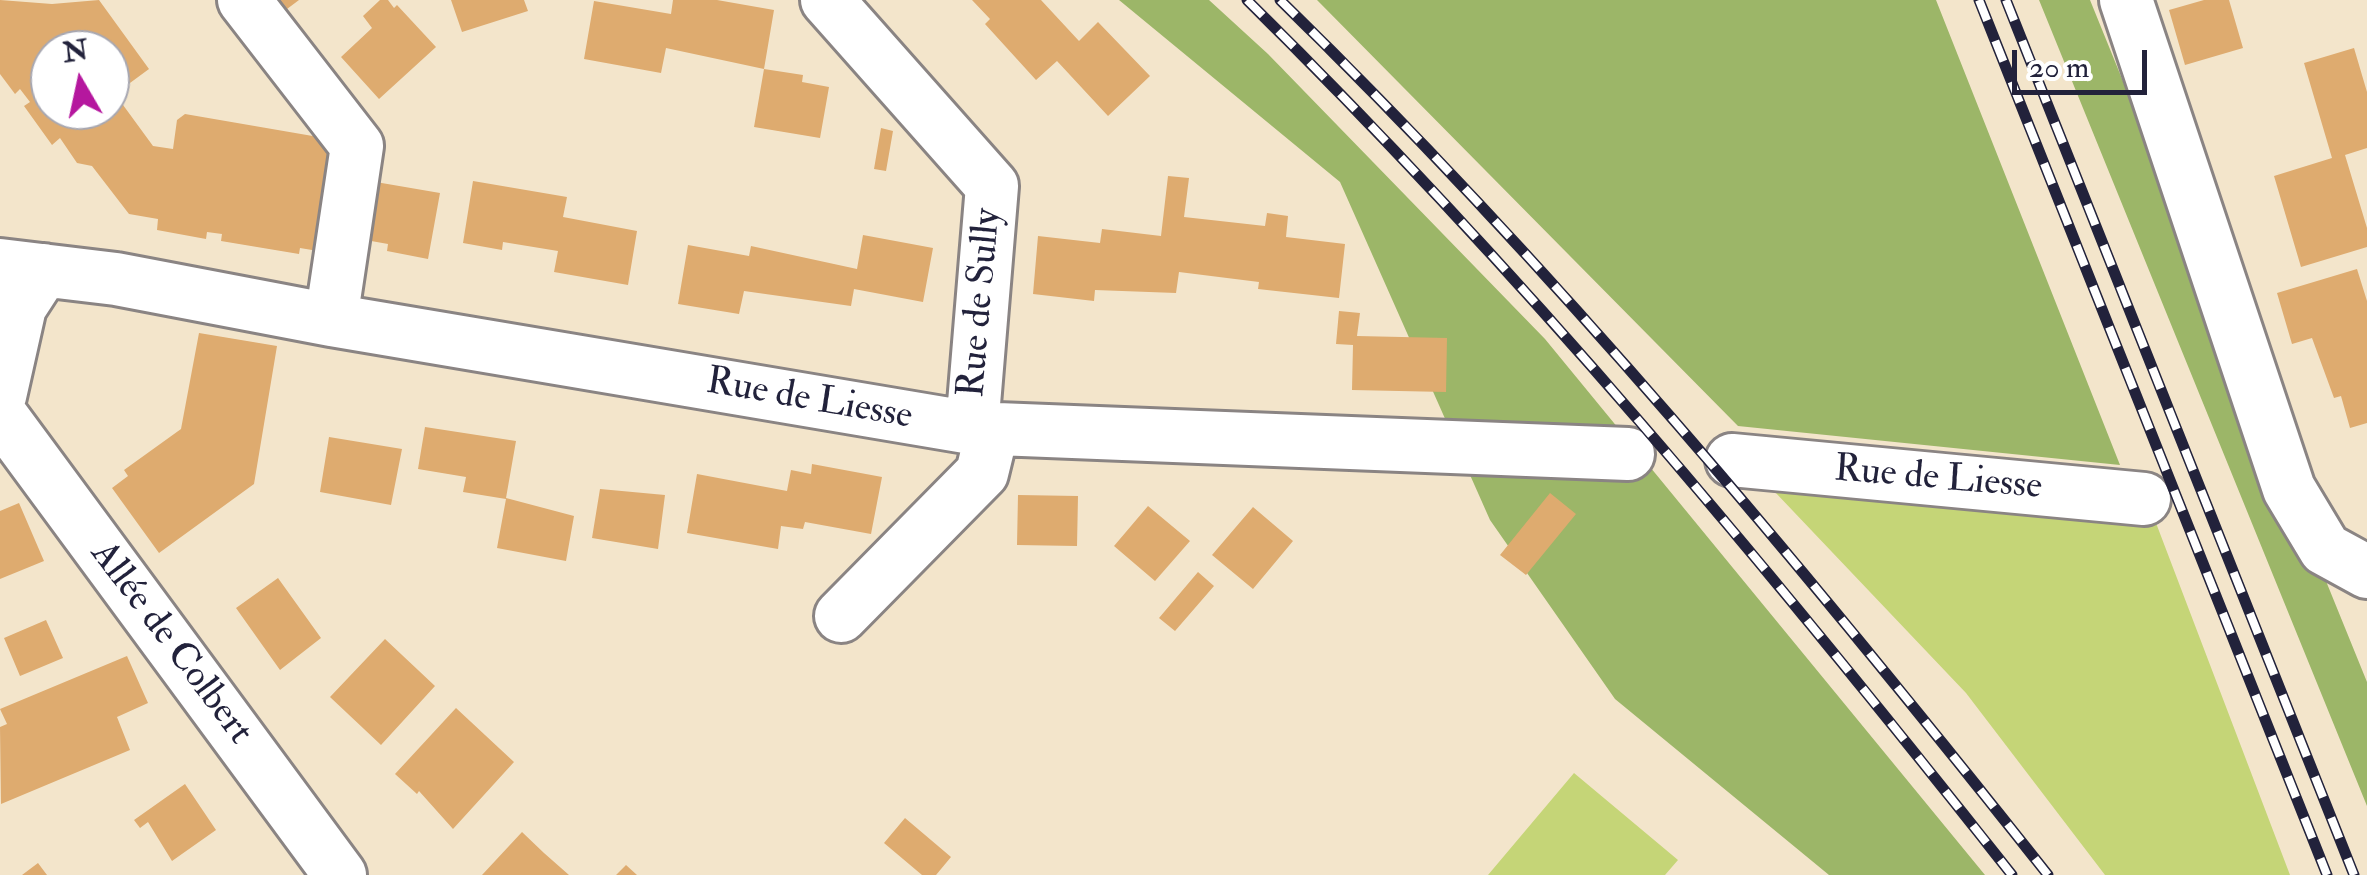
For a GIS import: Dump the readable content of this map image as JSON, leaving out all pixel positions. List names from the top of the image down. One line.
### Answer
{"streets":{"street":["Rue de Sully","Rue de Liesse","Allée de Colbert"]},"crossings":[["Rue de Sully","Rue de Liesse"]],"scale_bar":"20 m","north":"top"}
